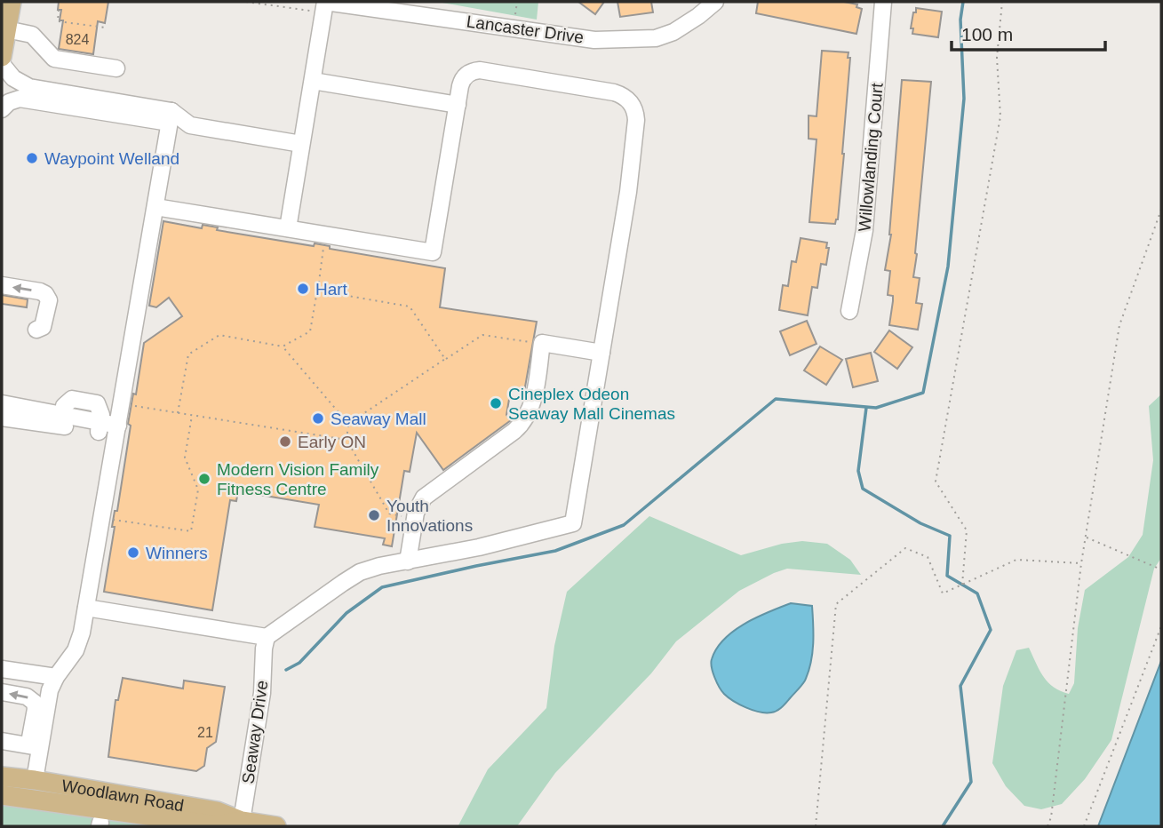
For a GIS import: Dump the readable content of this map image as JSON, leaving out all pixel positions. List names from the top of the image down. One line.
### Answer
{"streets":{"main road":["Woodlawn Road"],"street":["Lancaster Drive","Willowlanding Court","Seaway Drive"]},"crossings":[["Seaway Drive","Woodlawn Road"]],"places":["Waypoint Welland","Hart","Cineplex Odeon Seaway Mall Cinemas","Seaway Mall","Early ON","Modern Vision Family Fitness Centre","Youth Innovations","Winners"],"house_numbers":["824","21"],"scale_bar":"100 m"}
